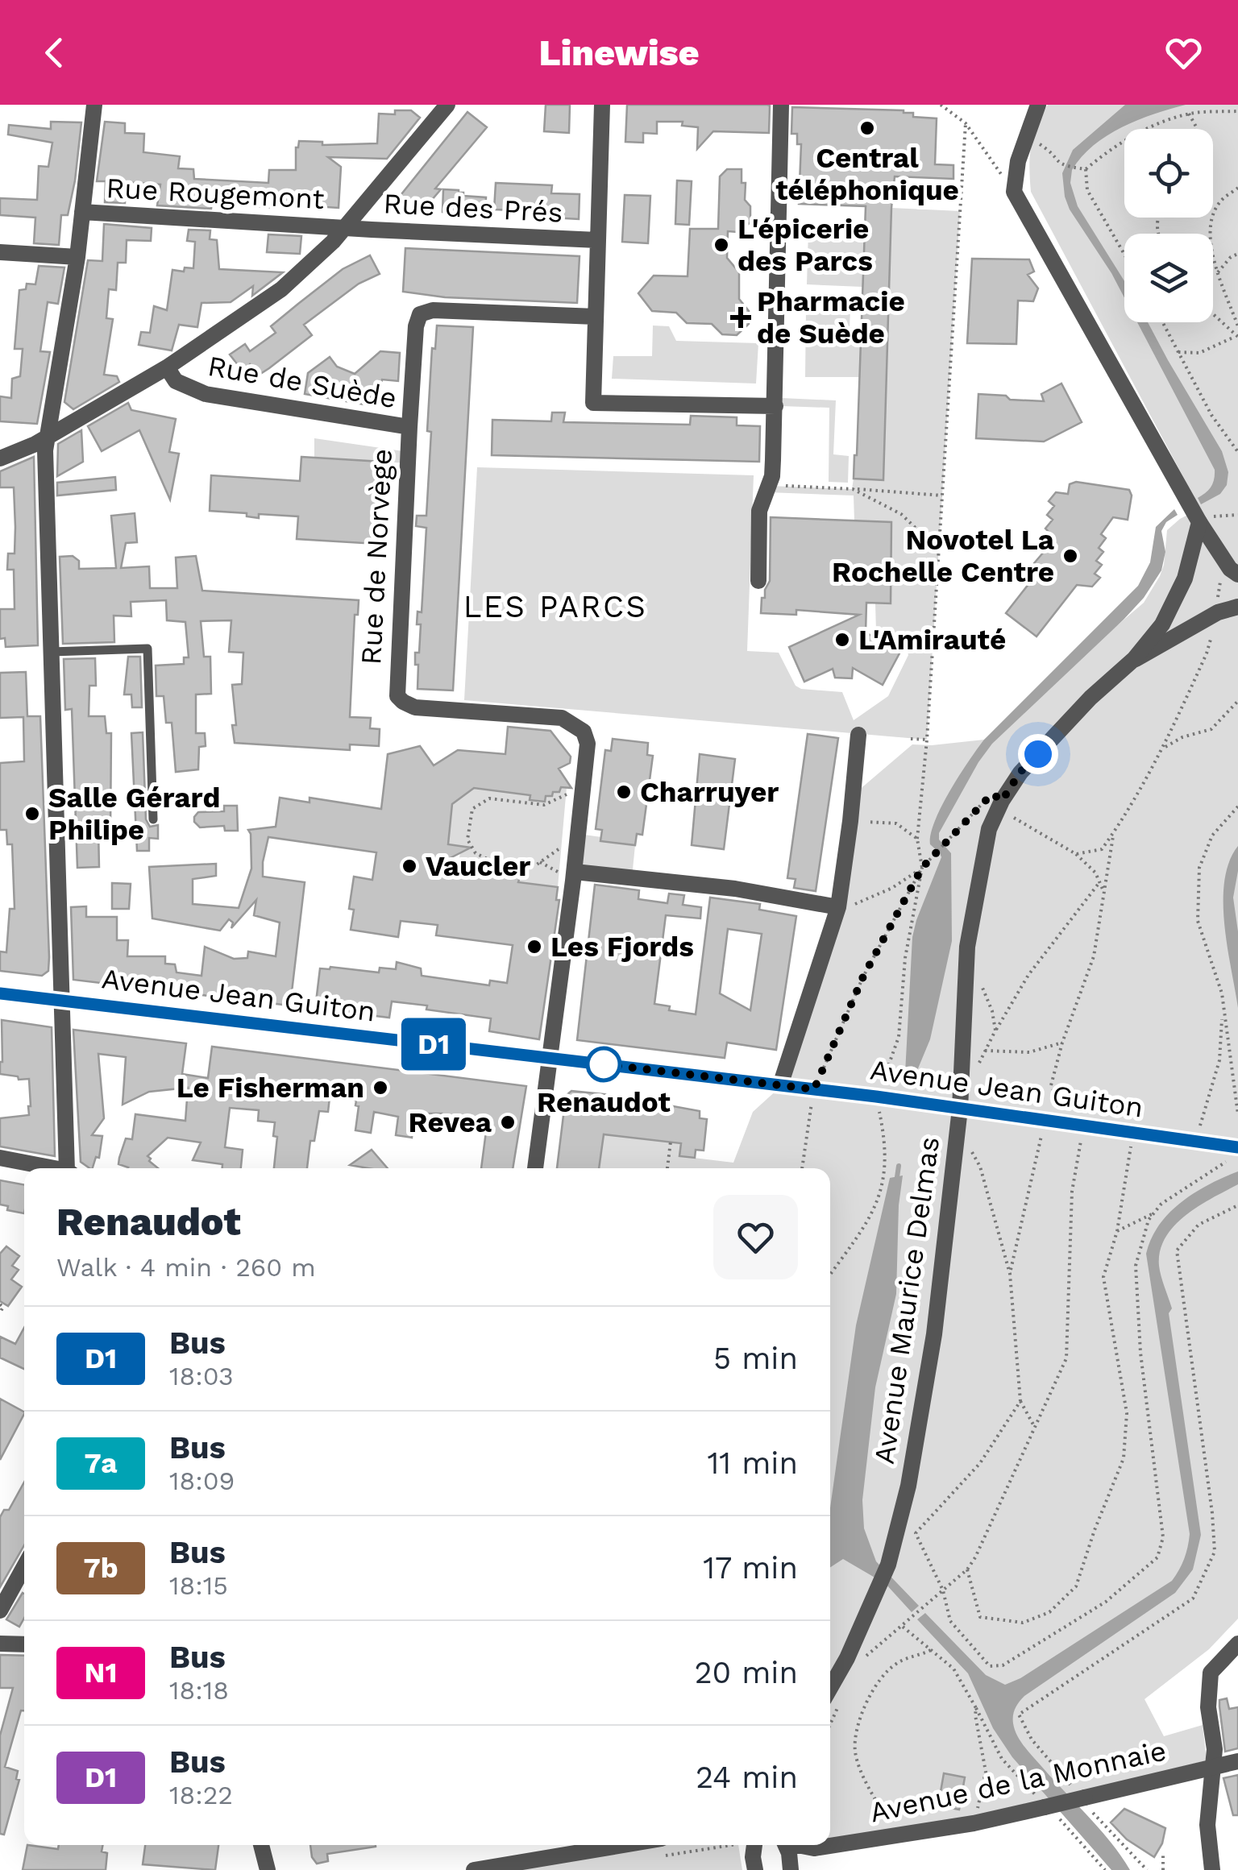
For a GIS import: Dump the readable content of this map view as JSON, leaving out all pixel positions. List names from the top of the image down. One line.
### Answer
{"streets":{"main road":["Avenue Jean Guiton"],"street":["Rue Rougemont","Rue des Prés","Rue de Suède","Rue de Norvège","Avenue Maurice Delmas","Avenue de la Monnaie"]},"crossings":[["Rue Rougemont","Rue des Prés"],["Rue de Suède","Rue de Norvège"],["Rue de Norvège","Avenue Jean Guiton"],["Avenue Jean Guiton","Avenue Maurice Delmas"]],"districts":["LES PARCS"],"places":{"other":["Central téléphonique","L'épicerie des Parcs","Novotel La Rochelle Centre","L'Amirauté","Charruyer","Salle Gérard Philipe","Vaucler","Les Fjords","Renaudot","Le Fisherman","Revea"],"health":["Pharmacie de Suède"]},"lines":["bus line D1"],"page":{"header":"Linewise","on_map":"D1","heading":["Renaudot","Walk · 4 min · 260 m"],"list":[{"mark":"D1","name":"Bus","note":"18:03","value":"5 min"},{"mark":"7a","name":"Bus","note":"18:09","value":"11 min"},{"mark":"7b","name":"Bus","note":"18:15","value":"17 min"},{"mark":"N1","name":"Bus","note":"18:18","value":"20 min"},{"mark":"D1","name":"Bus","note":"18:22","value":"24 min"}]}}
